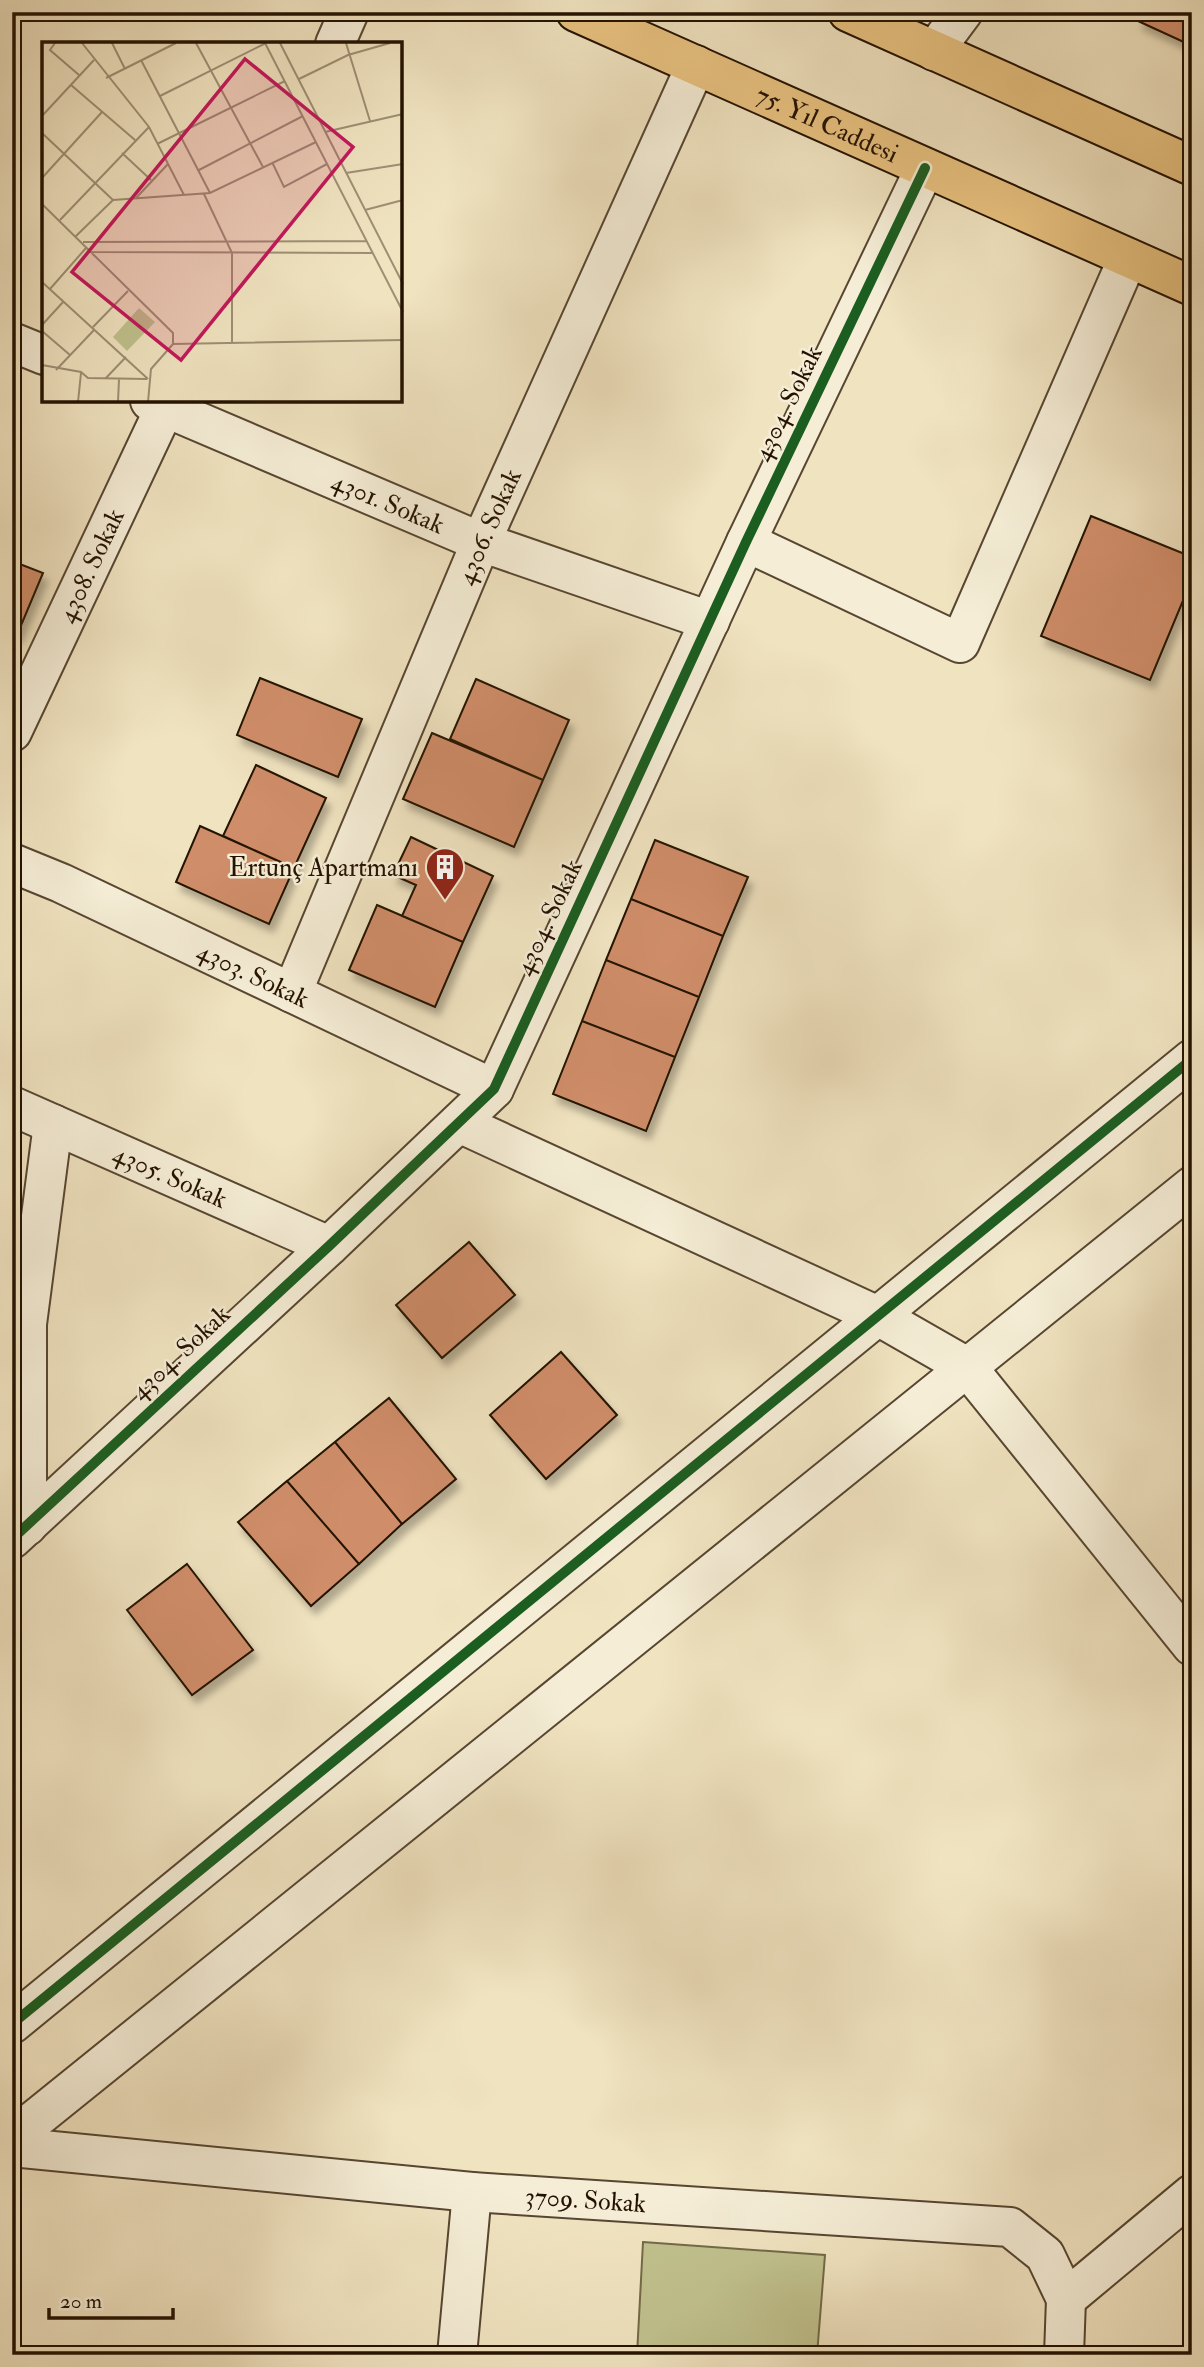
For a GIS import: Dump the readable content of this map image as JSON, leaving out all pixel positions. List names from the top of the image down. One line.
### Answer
{"streets":{"main road":["75. Yıl Caddesi"],"street":["4304. Sokak","4301. Sokak","4306. Sokak","4308. Sokak","4303. Sokak","4305. Sokak","3709. Sokak"]},"crossings":[["75. Yıl Caddesi","4304. Sokak"],["75. Yıl Caddesi","4306. Sokak"],["4304. Sokak","4301. Sokak"],["4304. Sokak","4303. Sokak"],["4304. Sokak","4305. Sokak"],["4301. Sokak","4306. Sokak"],["4301. Sokak","4308. Sokak"],["4306. Sokak","4303. Sokak"]],"places":{"building":["Ertunç Apartmanı"]},"scale_bar":"20 m"}
